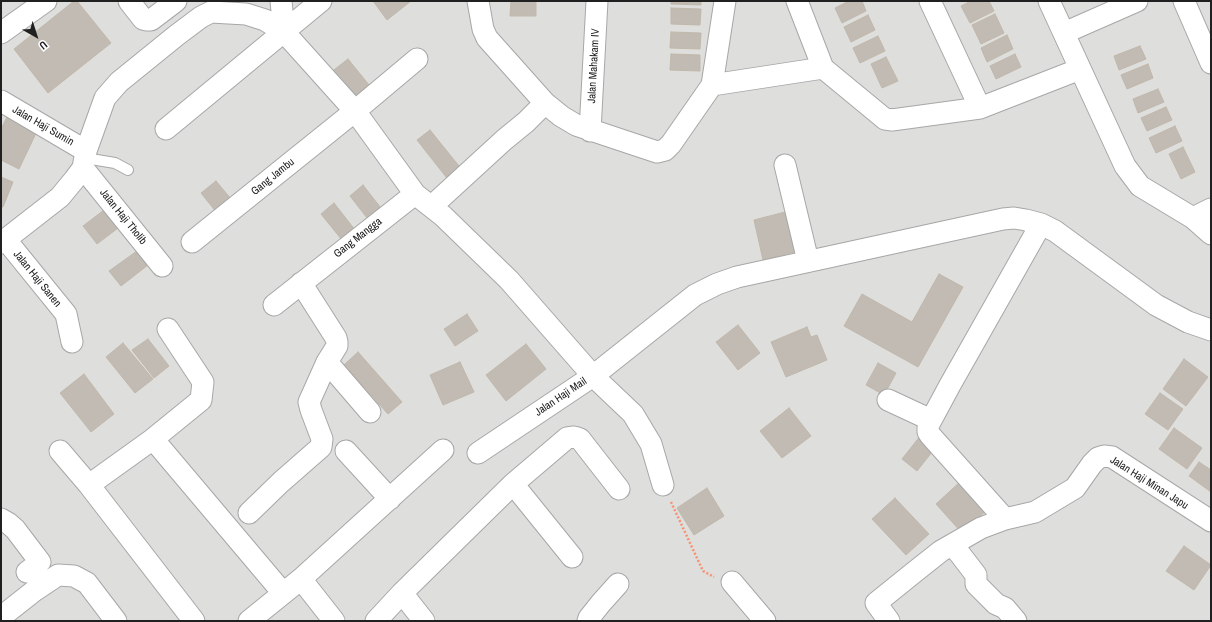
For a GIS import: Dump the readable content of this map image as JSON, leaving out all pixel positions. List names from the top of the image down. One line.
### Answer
{"streets":{"street":["Jalan Mahakam IV","Jalan Haji Sumin","Gang Jambu","Jalan Haji Tholib","Gang Mangga","Jalan Haji Sanen","Jalan Haji Mail","Jalan Haji Minan Japu"]},"crossings":[["Jalan Haji Sumin","Jalan Haji Tholib"]],"north":"bottom right"}
